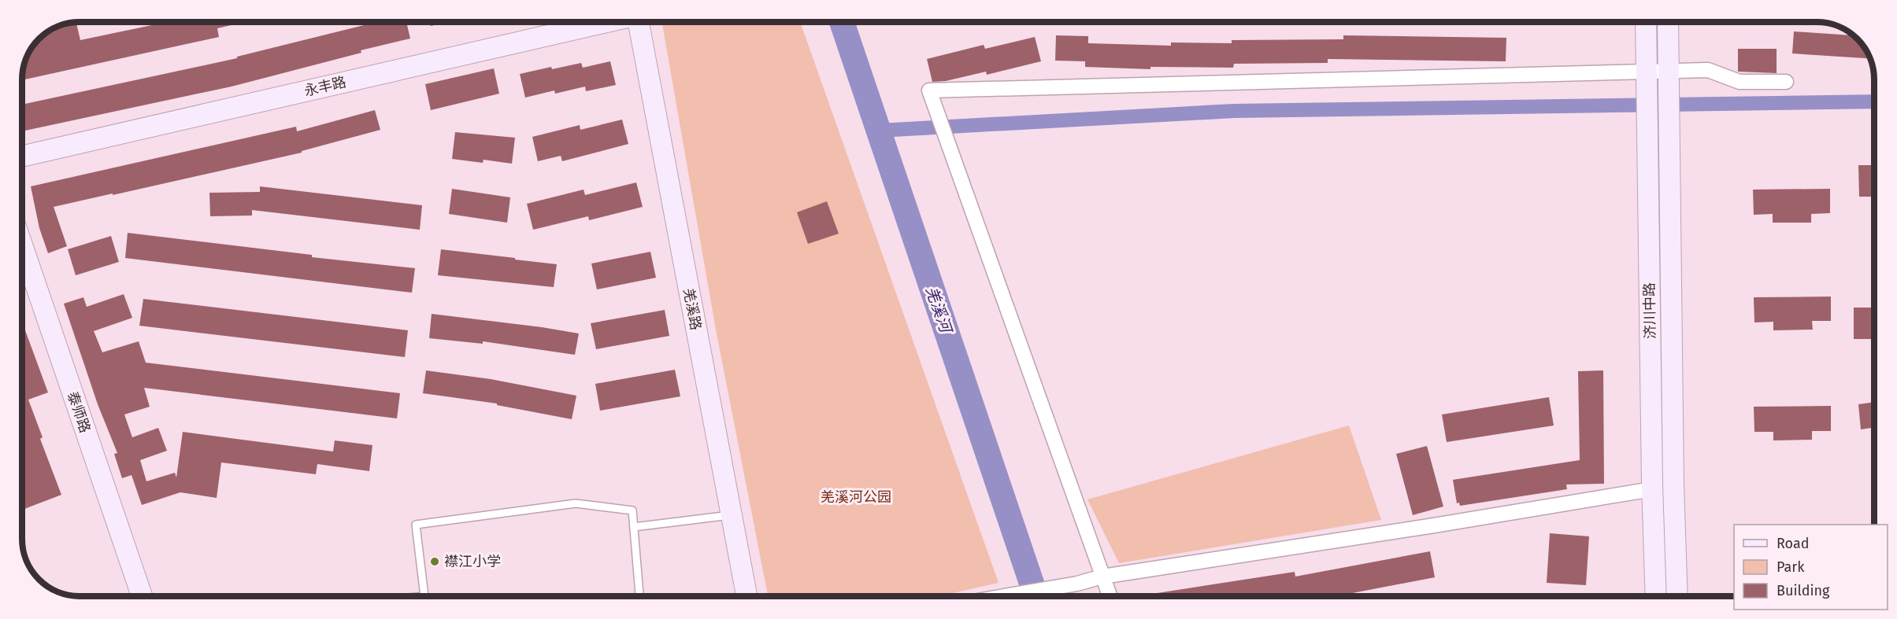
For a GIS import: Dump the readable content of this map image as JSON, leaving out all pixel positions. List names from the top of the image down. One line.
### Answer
{"streets":{"street":["永丰路","羌溪路","济川中路","泰师路"]},"water":["羌溪河"],"parks":["羌溪河公园"],"places":["襟江小学"],"legend":["Road","Park","Building"]}
